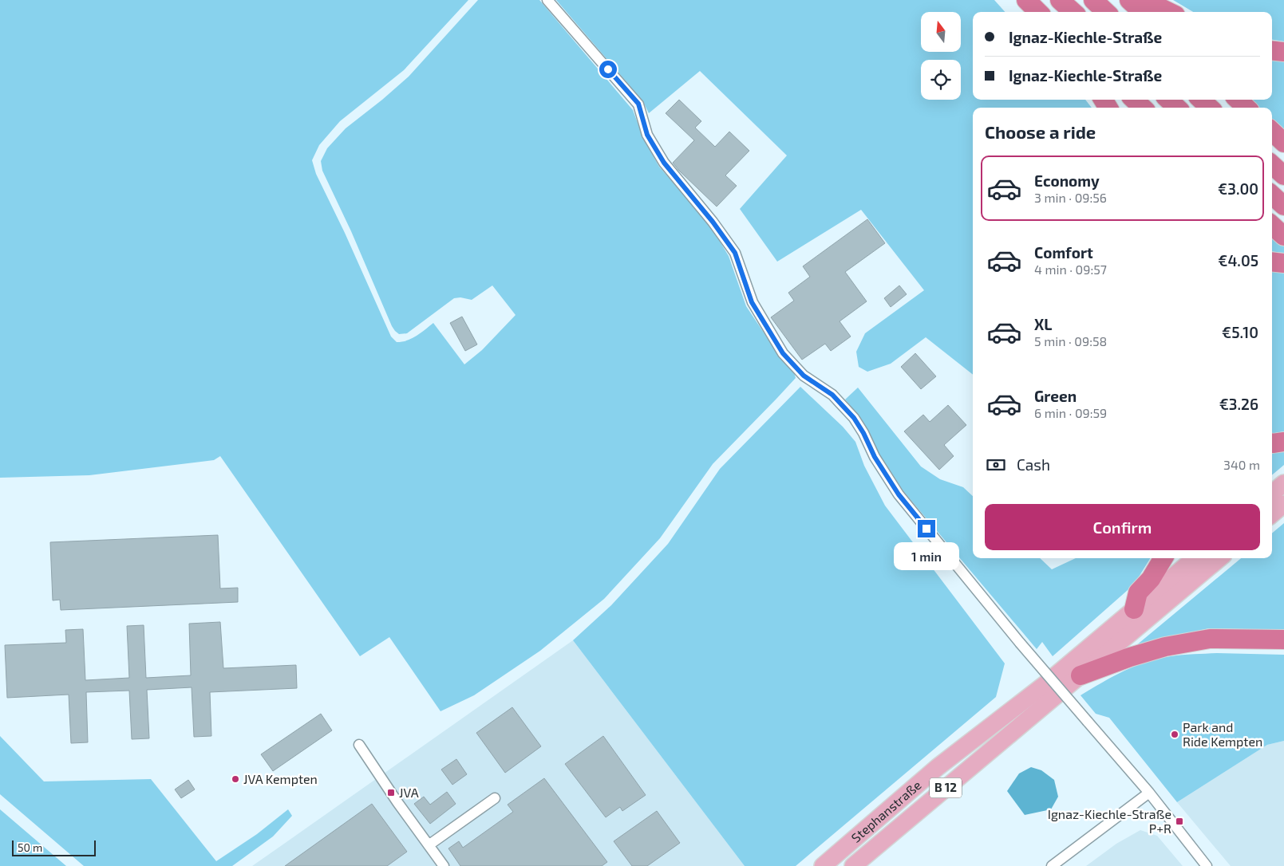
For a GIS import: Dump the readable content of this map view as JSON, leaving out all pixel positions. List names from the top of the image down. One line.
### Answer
{"streets":{"main road":["B 12","Stephanstraße"]},"crossings":[["B 12","Stephanstraße"]],"places":{"other":["Park and Ride Kempten","JVA Kempten"],"transit":["JVA","Ignaz-Kiechle-Straße P+R"]},"scale_bar":"50 m","north":"top","page":{"banner":["Ignaz-Kiechle-Straße","Ignaz-Kiechle-Straße"],"heading":"Choose a ride","list":[{"name":"Economy","note":"3 min · 09:56","value":"€3.00"},{"name":"Comfort","note":"4 min · 09:57","value":"€4.05"},{"name":"XL","note":"5 min · 09:58","value":"€5.10"},{"name":"Green","note":"6 min · 09:59","value":"€3.26"}],"pay":["Cash","340 m"],"buttons":"Confirm","bubble":"1 min","scale":"50 m"}}
